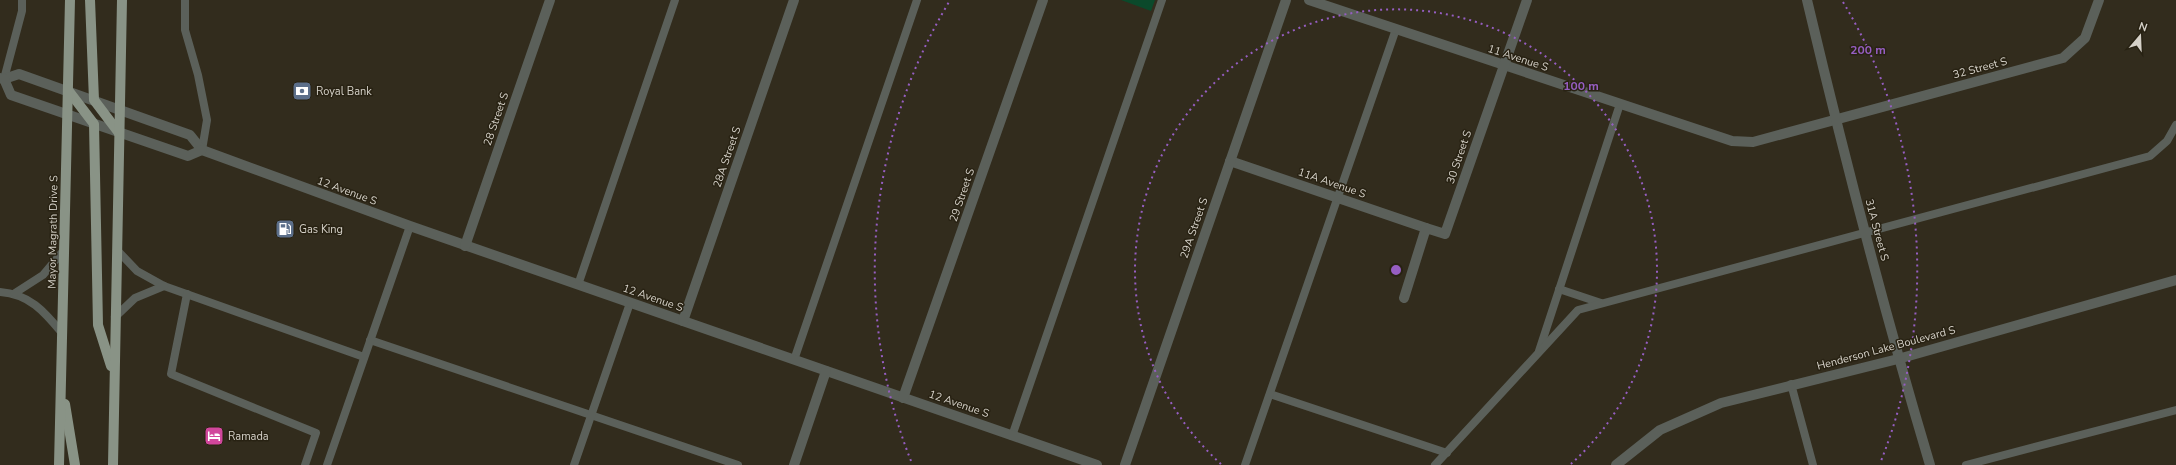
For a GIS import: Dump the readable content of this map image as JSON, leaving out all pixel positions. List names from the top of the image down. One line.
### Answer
{"streets":{"main road":["Mayor Magrath Drive S"],"street":["11 Avenue S","32 Street S","28 Street S","28A Street S","30 Street S","11A Avenue S","12 Avenue S","29 Street S","29A Street S","31A Street S","Henderson Lake Boulevard S"]},"crossings":[["11 Avenue S","32 Street S"],["11 Avenue S","30 Street S"],["11 Avenue S","31A Street S"],["32 Street S","31A Street S"],["28 Street S","12 Avenue S"],["28A Street S","12 Avenue S"],["30 Street S","11A Avenue S"],["11A Avenue S","29A Street S"],["12 Avenue S","29 Street S"],["31A Street S","Henderson Lake Boulevard S"]],"places":{"bank":["Royal Bank"],"fuel station":["Gas King"],"hotel":["Ramada"]},"north":"top","rings":["200 m","100 m"]}
